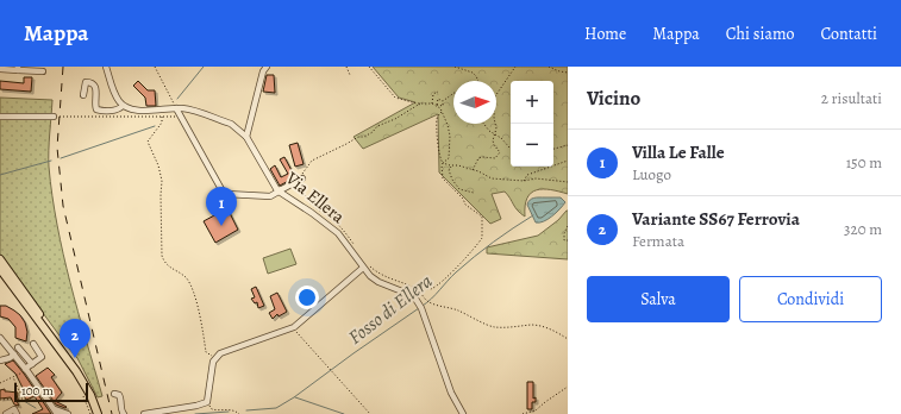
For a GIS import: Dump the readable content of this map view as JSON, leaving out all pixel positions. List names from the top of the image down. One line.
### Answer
{"streets":{"street":["Via Ellera"]},"water":["Fosso di Ellera"],"scale_bar":"100 m","north":"right","page":{"header":"Mappa","nav":["Home","Mappa","Chi siamo","Contatti"],"heading":["Vicino","2 risultati"],"map_buttons":["+","−"],"list":[{"mark":"1","name":"Villa Le Falle","note":"Luogo","value":"150 m"},{"mark":"2","name":"Variante SS67 Ferrovia","note":"Fermata","value":"320 m"}],"pins":["1","2"],"buttons":["Salva","Condividi"],"scale":"100 m"}}
